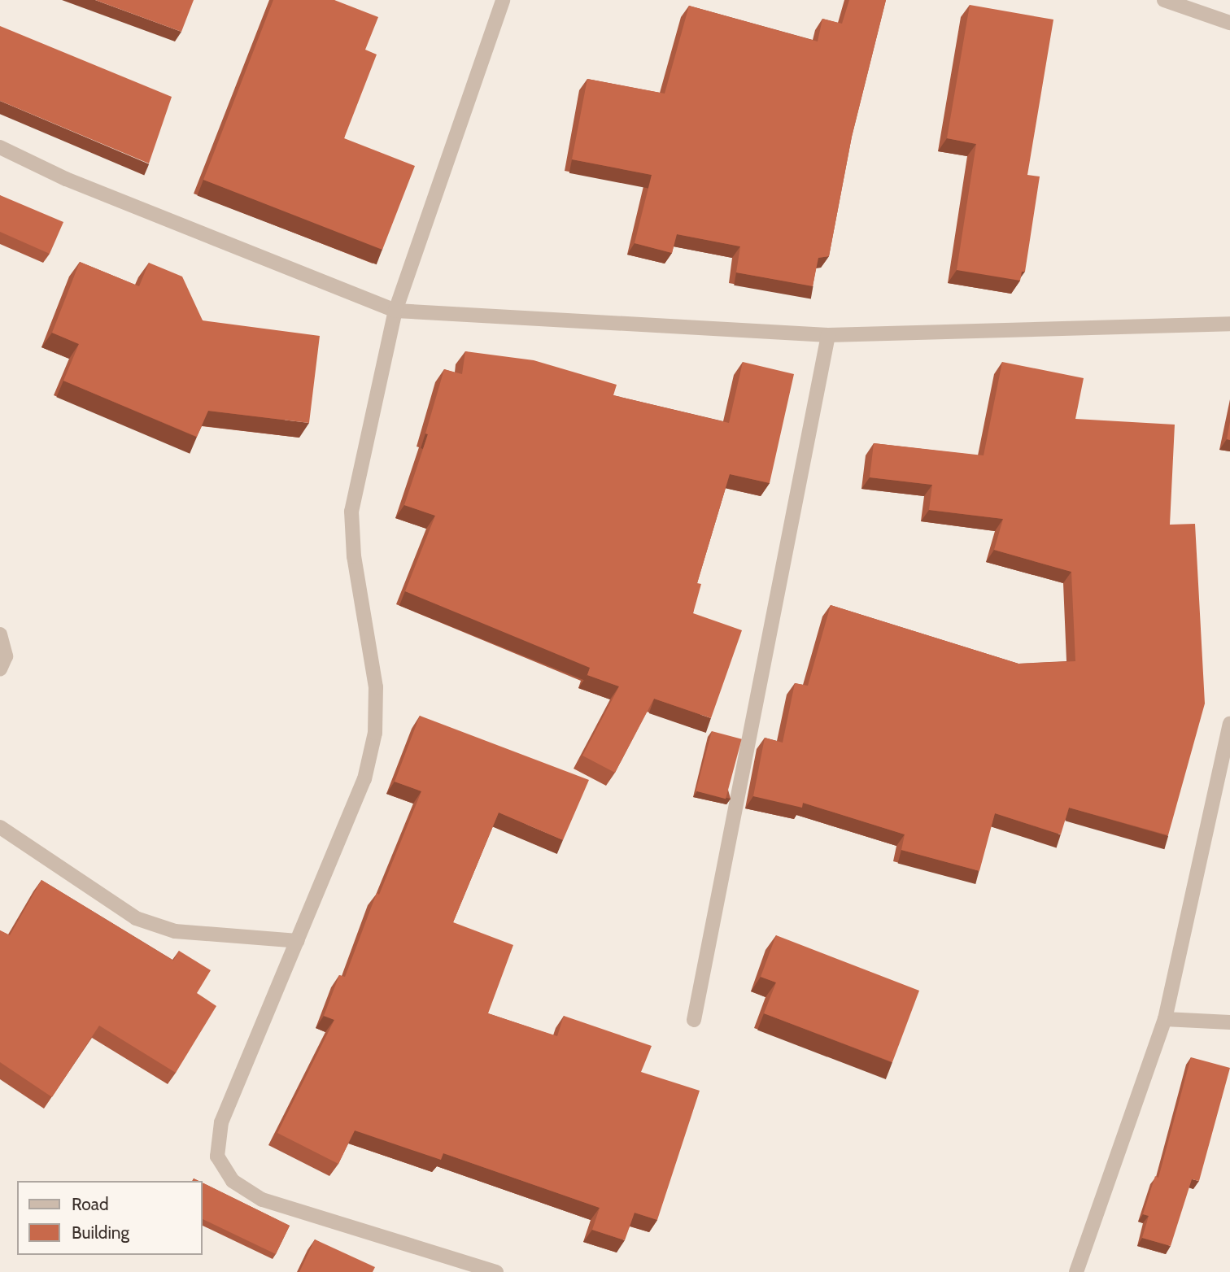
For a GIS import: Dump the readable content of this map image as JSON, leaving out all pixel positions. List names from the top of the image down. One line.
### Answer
{"legend":["Road","Building"]}
